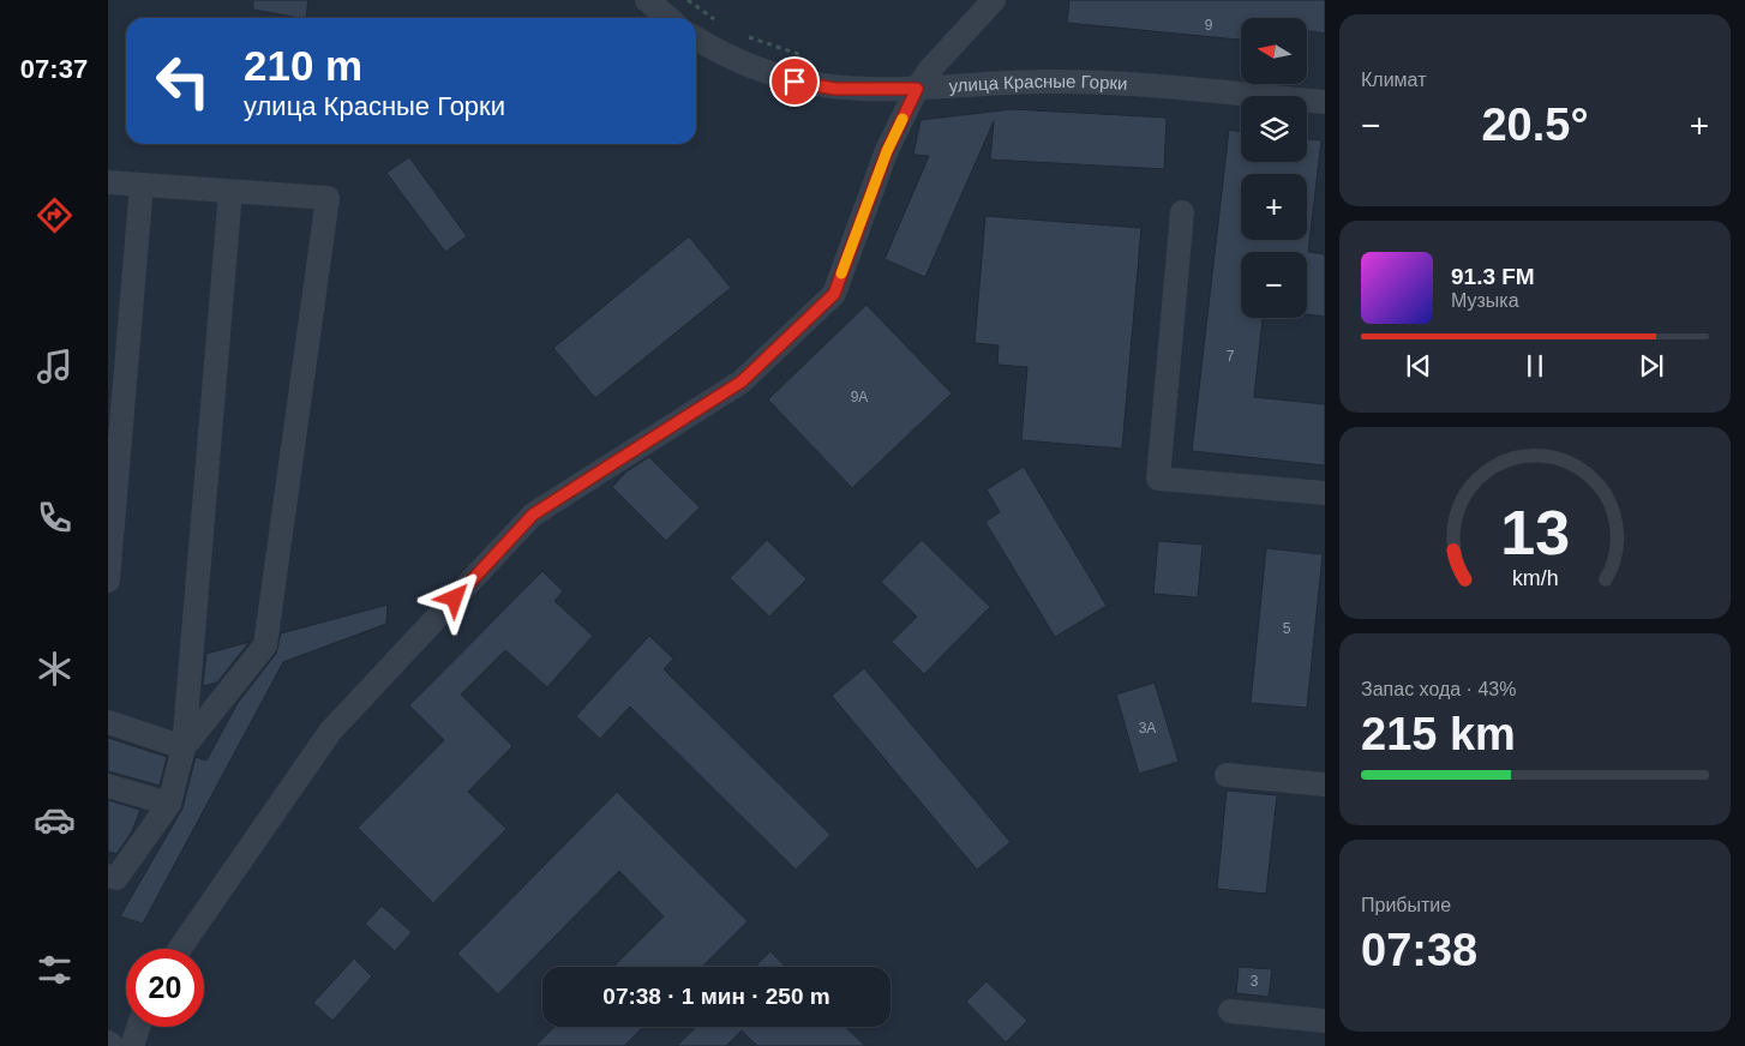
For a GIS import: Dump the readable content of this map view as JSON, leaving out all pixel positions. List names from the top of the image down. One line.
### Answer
{"streets":{"street":["улица Красные Горки"]},"house_numbers":["9","7","9А","5","3А","3"],"north":"left","page":{"tabs":"07:37","tile":["Климат",["Запас хода · 43%","215 km"],["Прибытие","07:38"]],"map_buttons":["+","−"],"turn":["210 m","улица Красные Горки"],"heat":["−","20.5°","+"],"song":["91.3 FM","Музыка"],"limit":"20","trip":"07:38 · 1 мин · 250 m","gauge":["13","km/h"]}}
